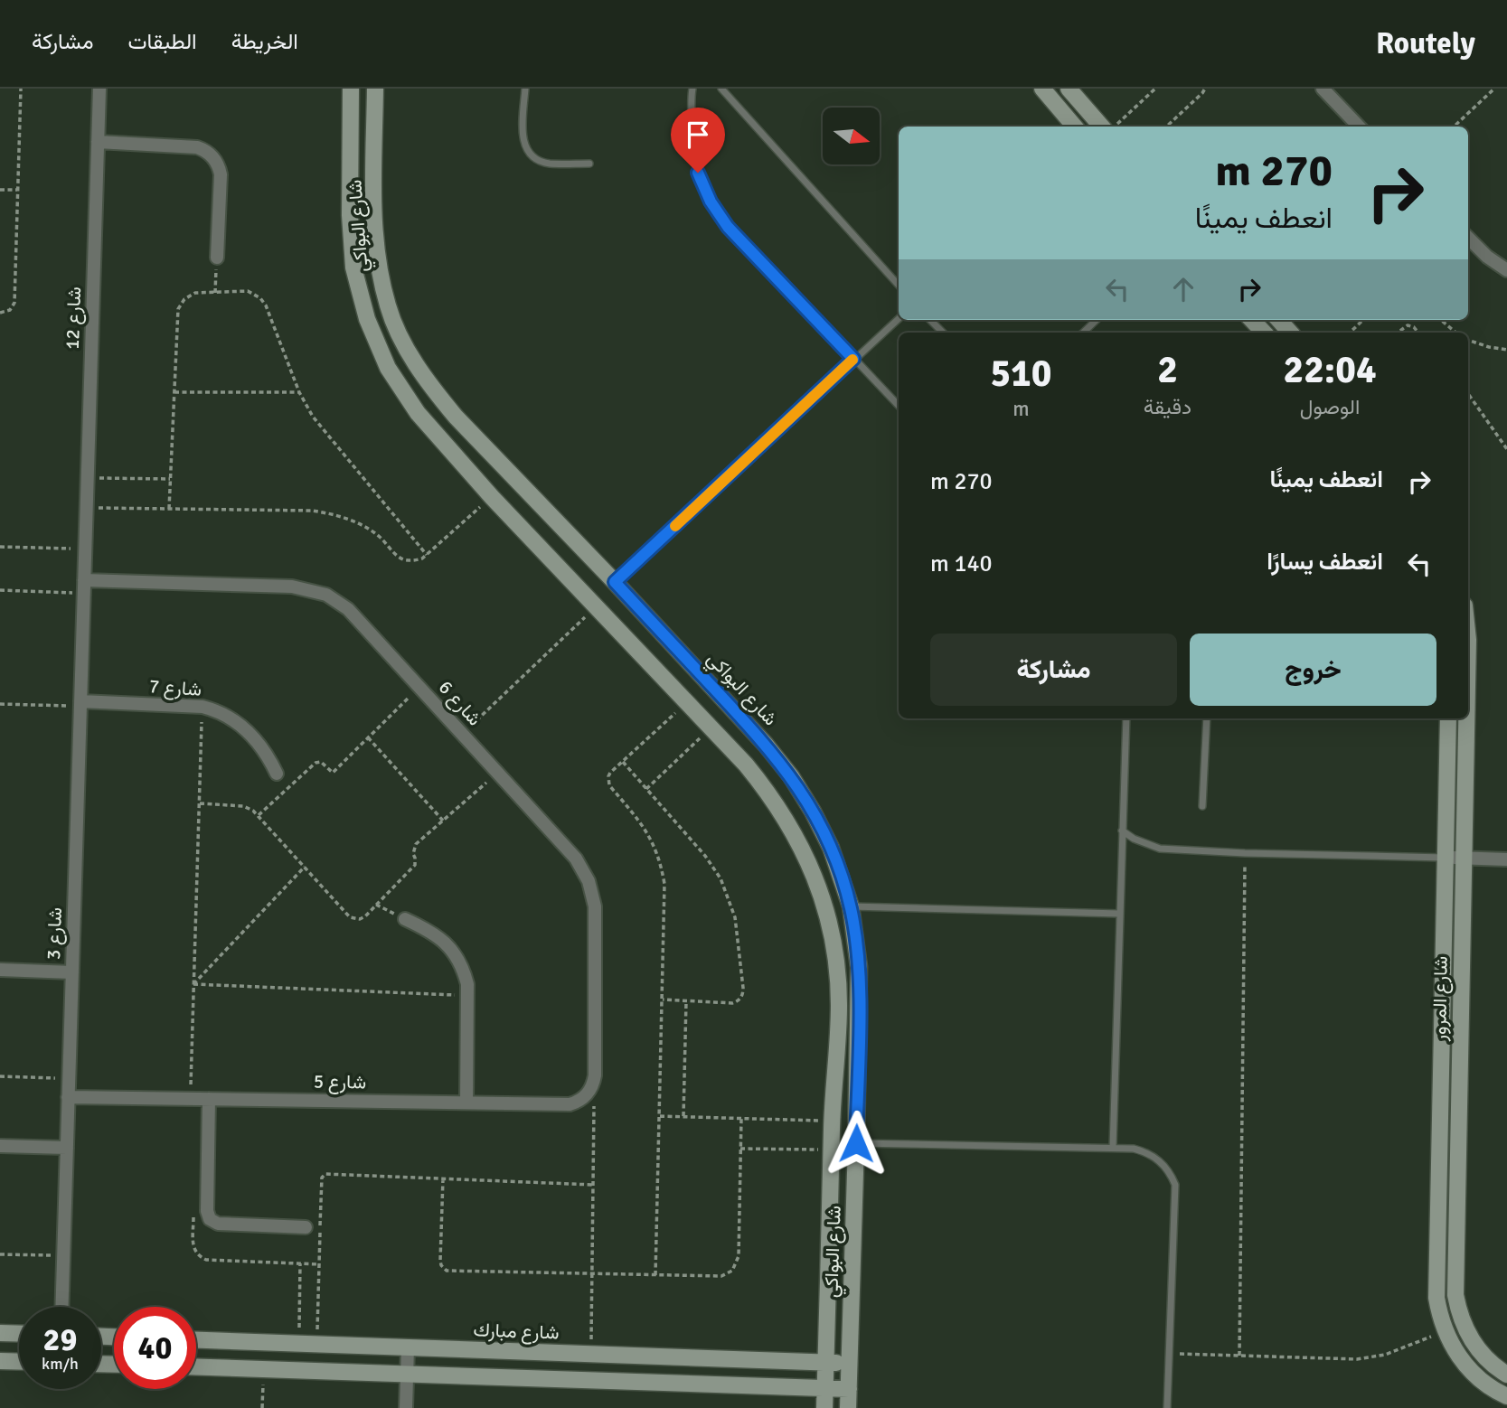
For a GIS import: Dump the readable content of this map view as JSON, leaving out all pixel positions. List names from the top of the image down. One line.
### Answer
{"streets":{"street":["شارع البواكي","شارع 12","شارع 7","شارع 6","شارع 3","شارع المرور","شارع 5","شارع مبارك"]},"crossings":[["شارع البواكي","شارع مبارك"],["شارع 12","شارع 3"],["شارع 7","شارع 3"],["شارع 6","شارع 3"],["شارع 6","شارع 5"],["شارع 3","شارع 5"]],"north":"right","page":{"header":"Routely","nav":["الخريطة","الطبقات","مشاركة"],"turn":["270 m","انعطف يمينًا"],"eta":["22:04","الوصول","2","دقيقة","510","m"],"list":[{"name":"انعطف يمينًا","value":"270 m"},{"name":"انعطف يسارًا","value":"140 m"}],"buttons":["خروج","مشاركة"],"speed":"29 km/h","limit":"40"}}
